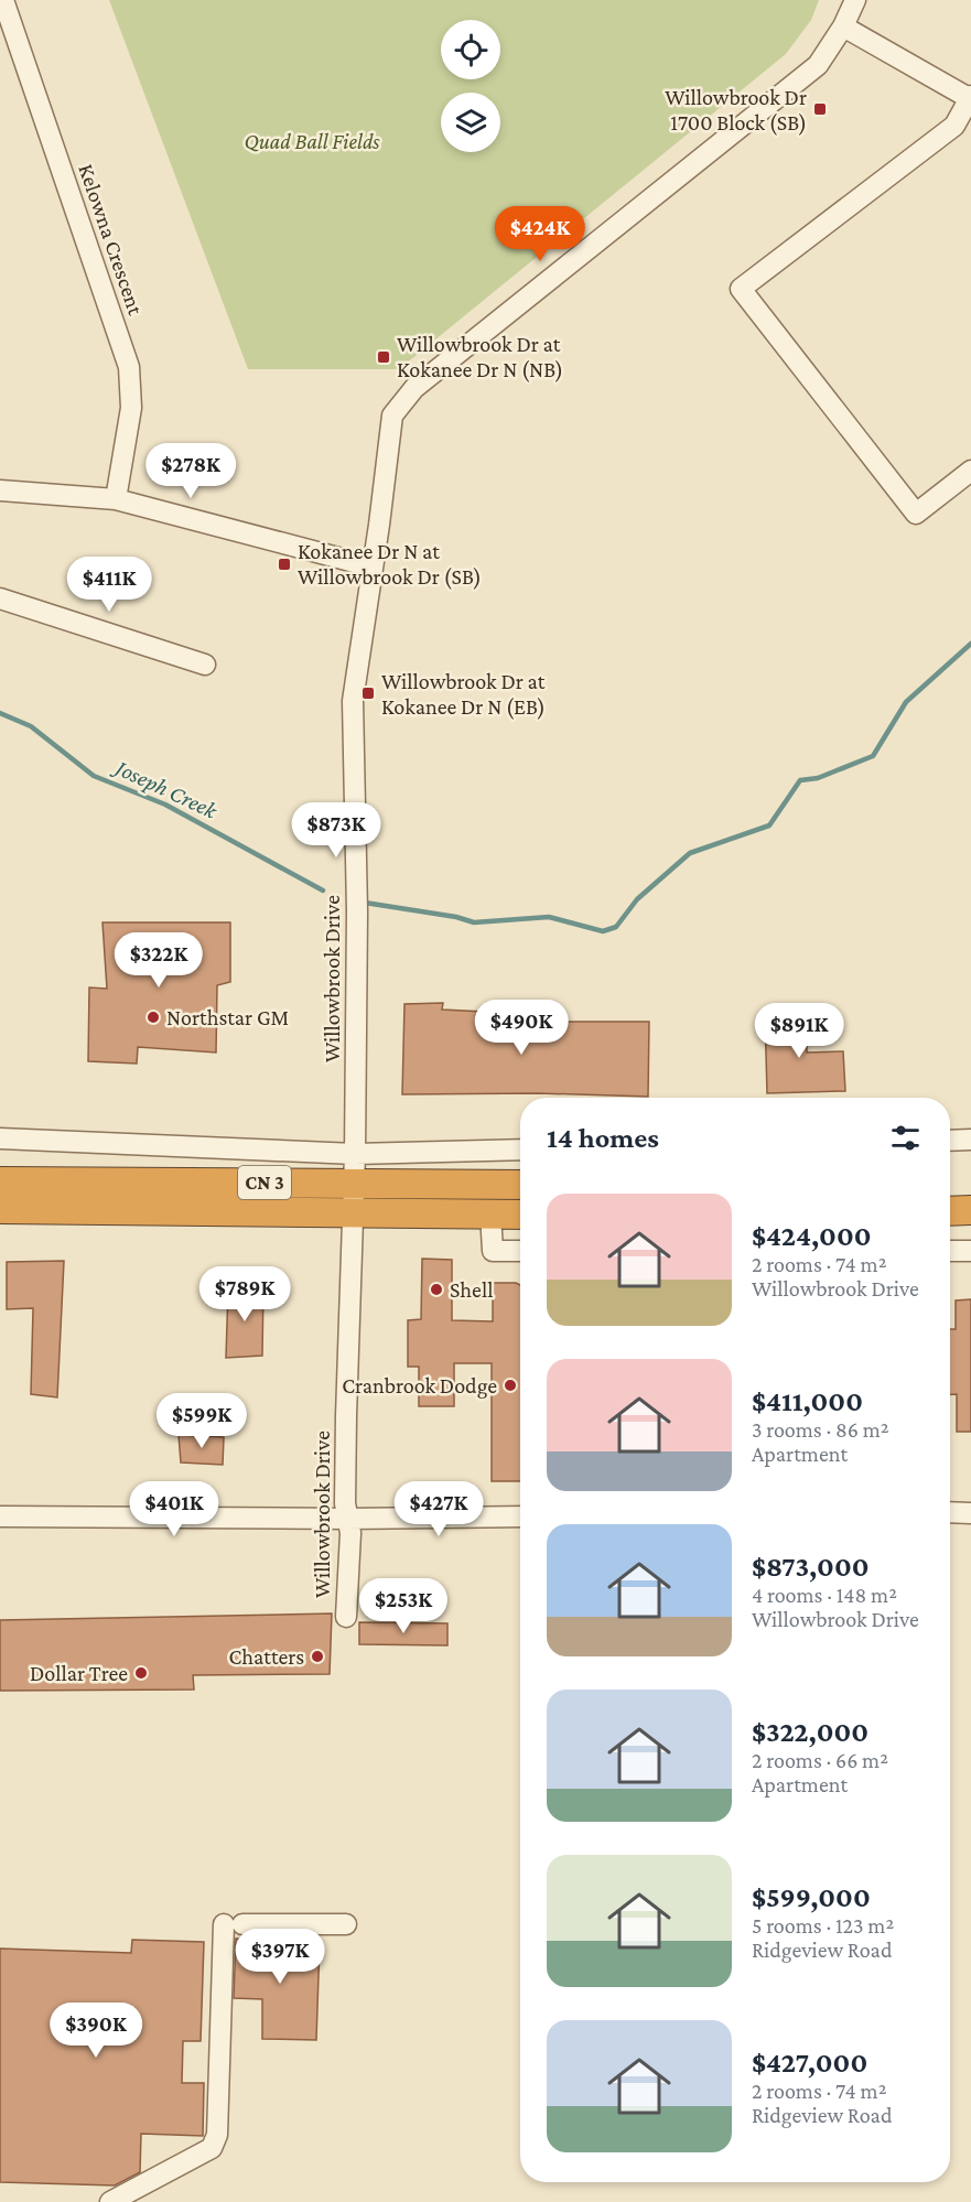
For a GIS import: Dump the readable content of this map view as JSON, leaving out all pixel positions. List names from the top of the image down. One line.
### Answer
{"streets":{"highway":["CN 3"],"street":["Kelowna Crescent","Willowbrook Drive"]},"crossings":[["Willowbrook Drive","CN 3"]],"water":["Joseph Creek"],"parks":["Quad Ball Fields"],"places":{"transit":["Willowbrook Dr 1700 Block (SB)","Willowbrook Dr at Kokanee Dr N (NB)","Kokanee Dr N at Willowbrook Dr (SB)","Willowbrook Dr at Kokanee Dr N (EB)"],"other":["Northstar GM","Shell","Cranbrook Dodge","Chatters","Dollar Tree"]},"page":{"price":["$424K","$278K","$411K","$873K","$322K","$490K","$891K","$789K","$599K","$401K","$427K","$253K","$397K","$390K"],"heading":"14 homes","list":[{"name":"$424,000","note":"2 rooms · 74 m² · Willowbrook Drive"},{"name":"$411,000","note":"3 rooms · 86 m² · Apartment"},{"name":"$873,000","note":"4 rooms · 148 m² · Willowbrook Drive"},{"name":"$322,000","note":"2 rooms · 66 m² · Apartment"},{"name":"$599,000","note":"5 rooms · 123 m² · Ridgeview Road"},{"name":"$427,000","note":"2 rooms · 74 m² · Ridgeview Road"}]}}
